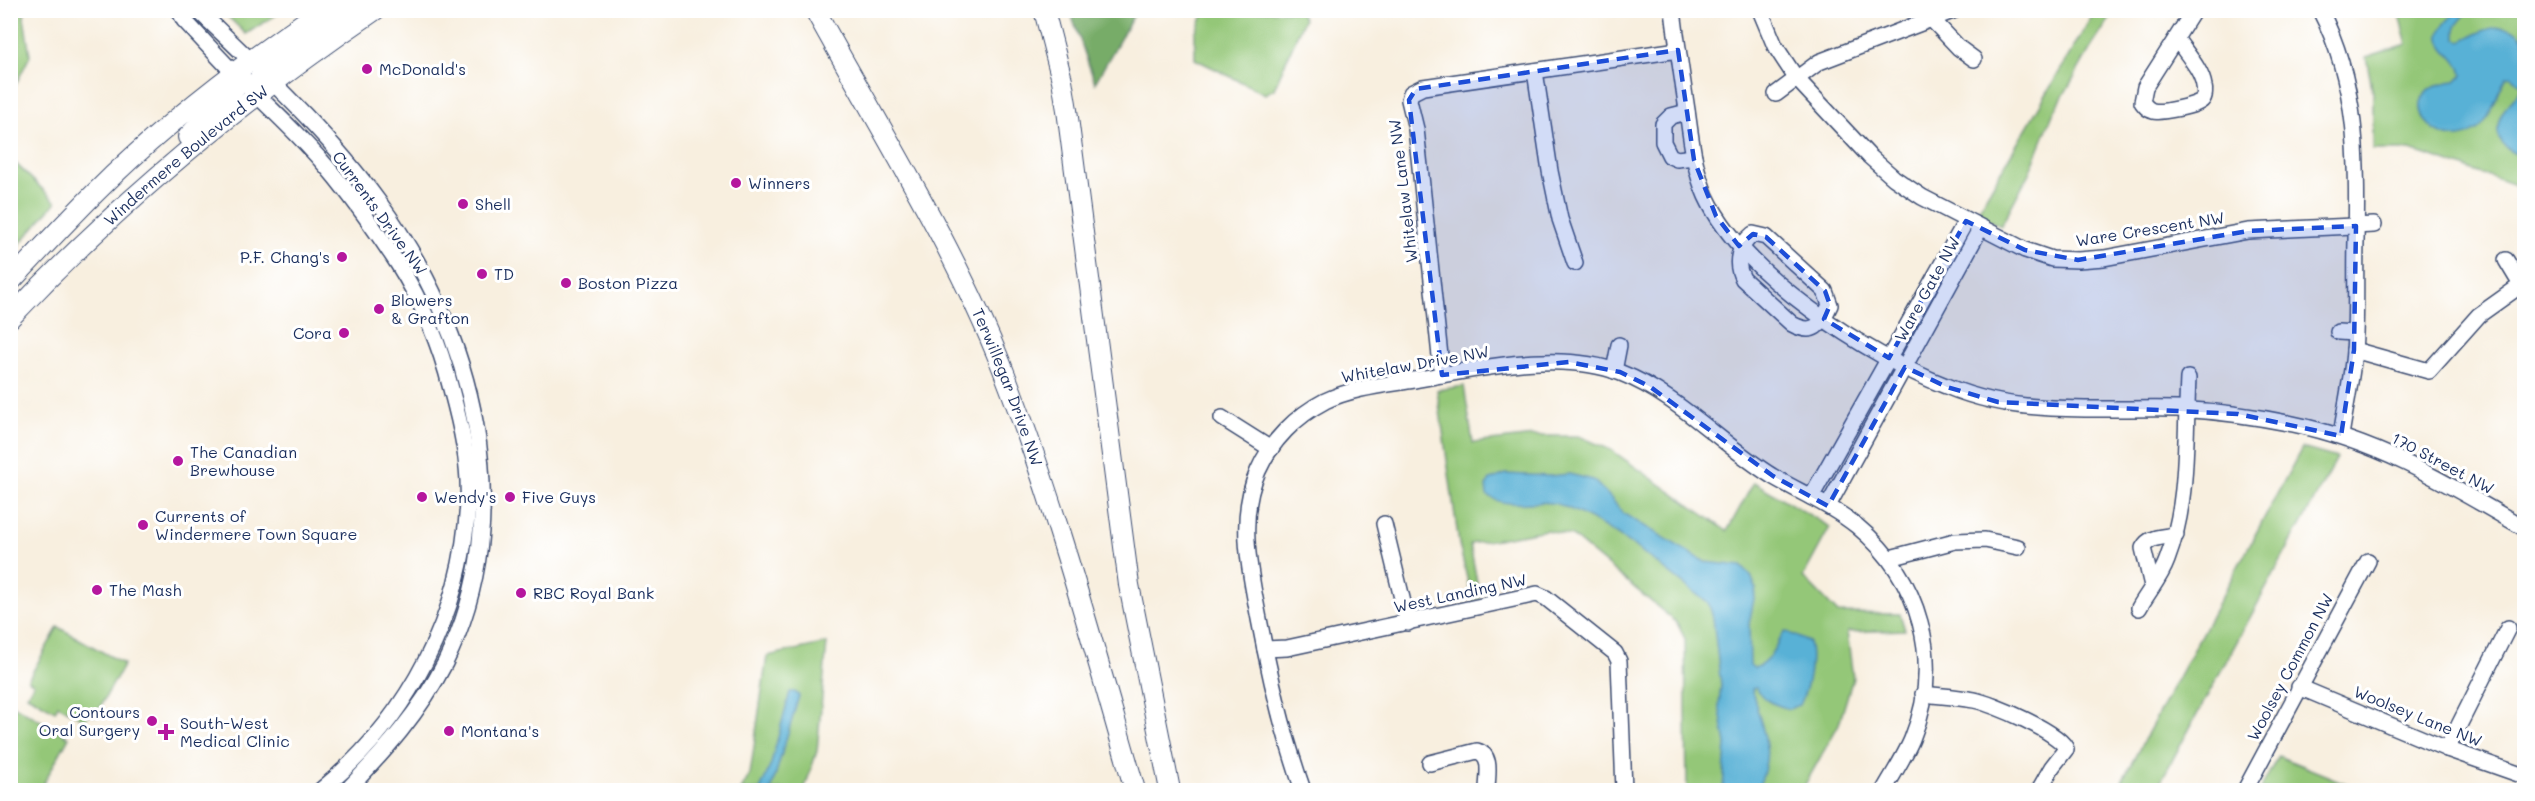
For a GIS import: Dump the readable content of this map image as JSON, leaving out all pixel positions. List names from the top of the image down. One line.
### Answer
{"streets":{"main road":["Windermere Boulevard SW","Terwillegar Drive NW"],"street":["Whitelaw Lane NW","Currents Drive NW","Ware Crescent NW","Ware Gate NW","Whitelaw Drive NW","170 Street NW","West Landing NW","Woolsey Common NW","Woolsey Lane NW"]},"crossings":[["Windermere Boulevard SW","Currents Drive NW"],["Whitelaw Lane NW","Whitelaw Drive NW"],["Whitelaw Lane NW","170 Street NW"],["Ware Crescent NW","Ware Gate NW"],["Ware Gate NW","Whitelaw Drive NW"],["Ware Gate NW","170 Street NW"],["Whitelaw Drive NW","West Landing NW"],["Woolsey Common NW","Woolsey Lane NW"]],"places":{"other":["McDonald's","Winners","Shell","P.F. Chang's","TD","Boston Pizza","Blowers & Grafton","Cora","The Canadian Brewhouse","Wendy's","Five Guys","Currents of Windermere Town Square","The Mash","RBC Royal Bank","Contours Oral Surgery","Montana's"],"health":["South-West Medical Clinic"]}}
